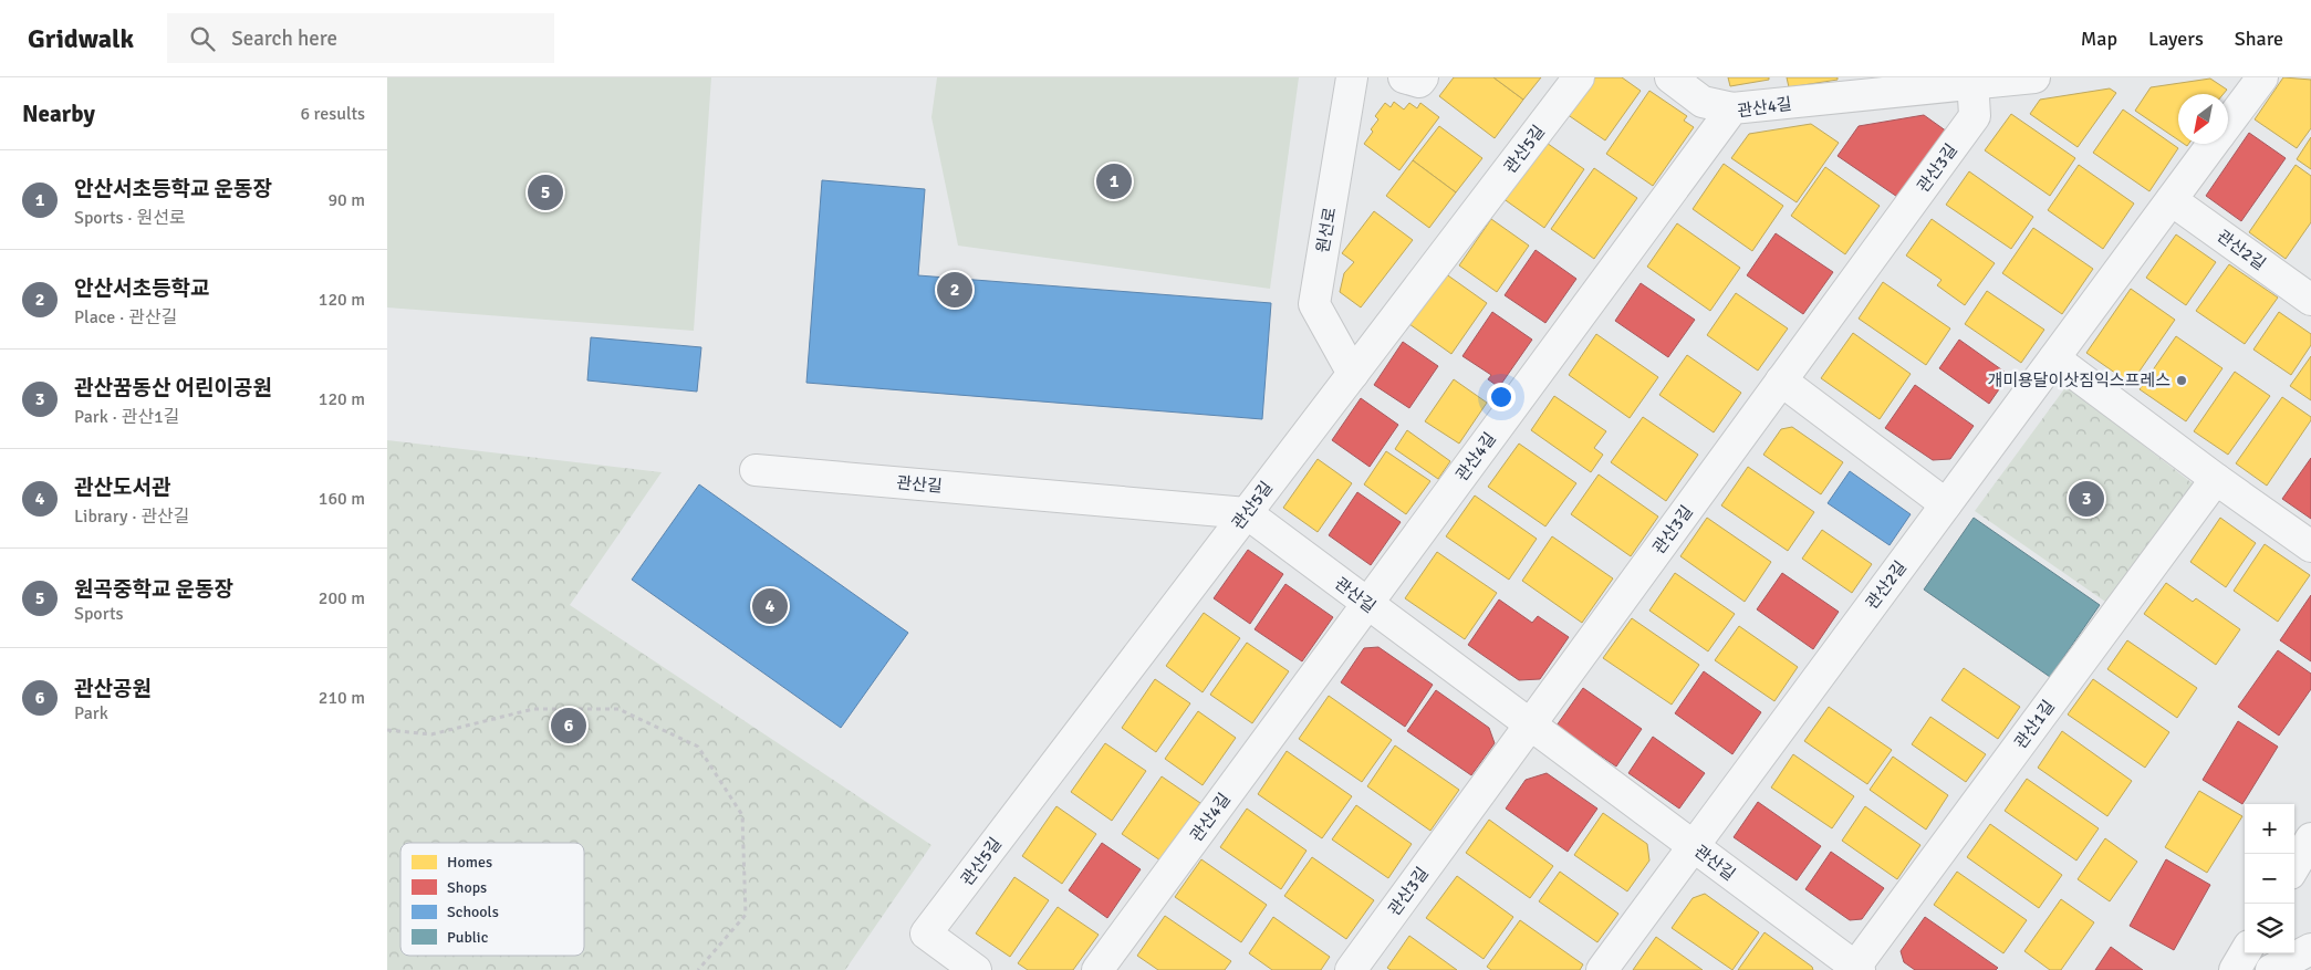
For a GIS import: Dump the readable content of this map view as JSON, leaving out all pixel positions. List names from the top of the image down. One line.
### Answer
{"streets":{"street":["관산4길","관산5길","관산3길","원선로","관산2길","관산길","관산1길"]},"crossings":[["관산4길","관산3길"],["관산4길","관산길"],["관산5길","원선로"],["관산5길","관산길"],["관산3길","관산길"],["관산2길","관산길"],["관산길","관산1길"]],"places":["개미용달이삿짐익스프레스"],"legend":["Homes","Shops","Schools","Public"],"north":"bottom left","page":{"header":"Gridwalk","search":"Search here","nav":["Map","Layers","Share"],"heading":["Nearby","6 results"],"list":[{"mark":"1","name":"안산서초등학교 운동장","note":"Sports · 원선로","value":"90 m"},{"mark":"2","name":"안산서초등학교","note":"Place · 관산길","value":"120 m"},{"mark":"3","name":"관산꿈동산 어린이공원","note":"Park · 관산1길","value":"120 m"},{"mark":"4","name":"관산도서관","note":"Library · 관산길","value":"160 m"},{"mark":"5","name":"원곡중학교 운동장","note":"Sports","value":"200 m"},{"mark":"6","name":"관산공원","note":"Park","value":"210 m"}],"pins":["1","5","2","3","4","6"],"map_buttons":["+","−"]}}
